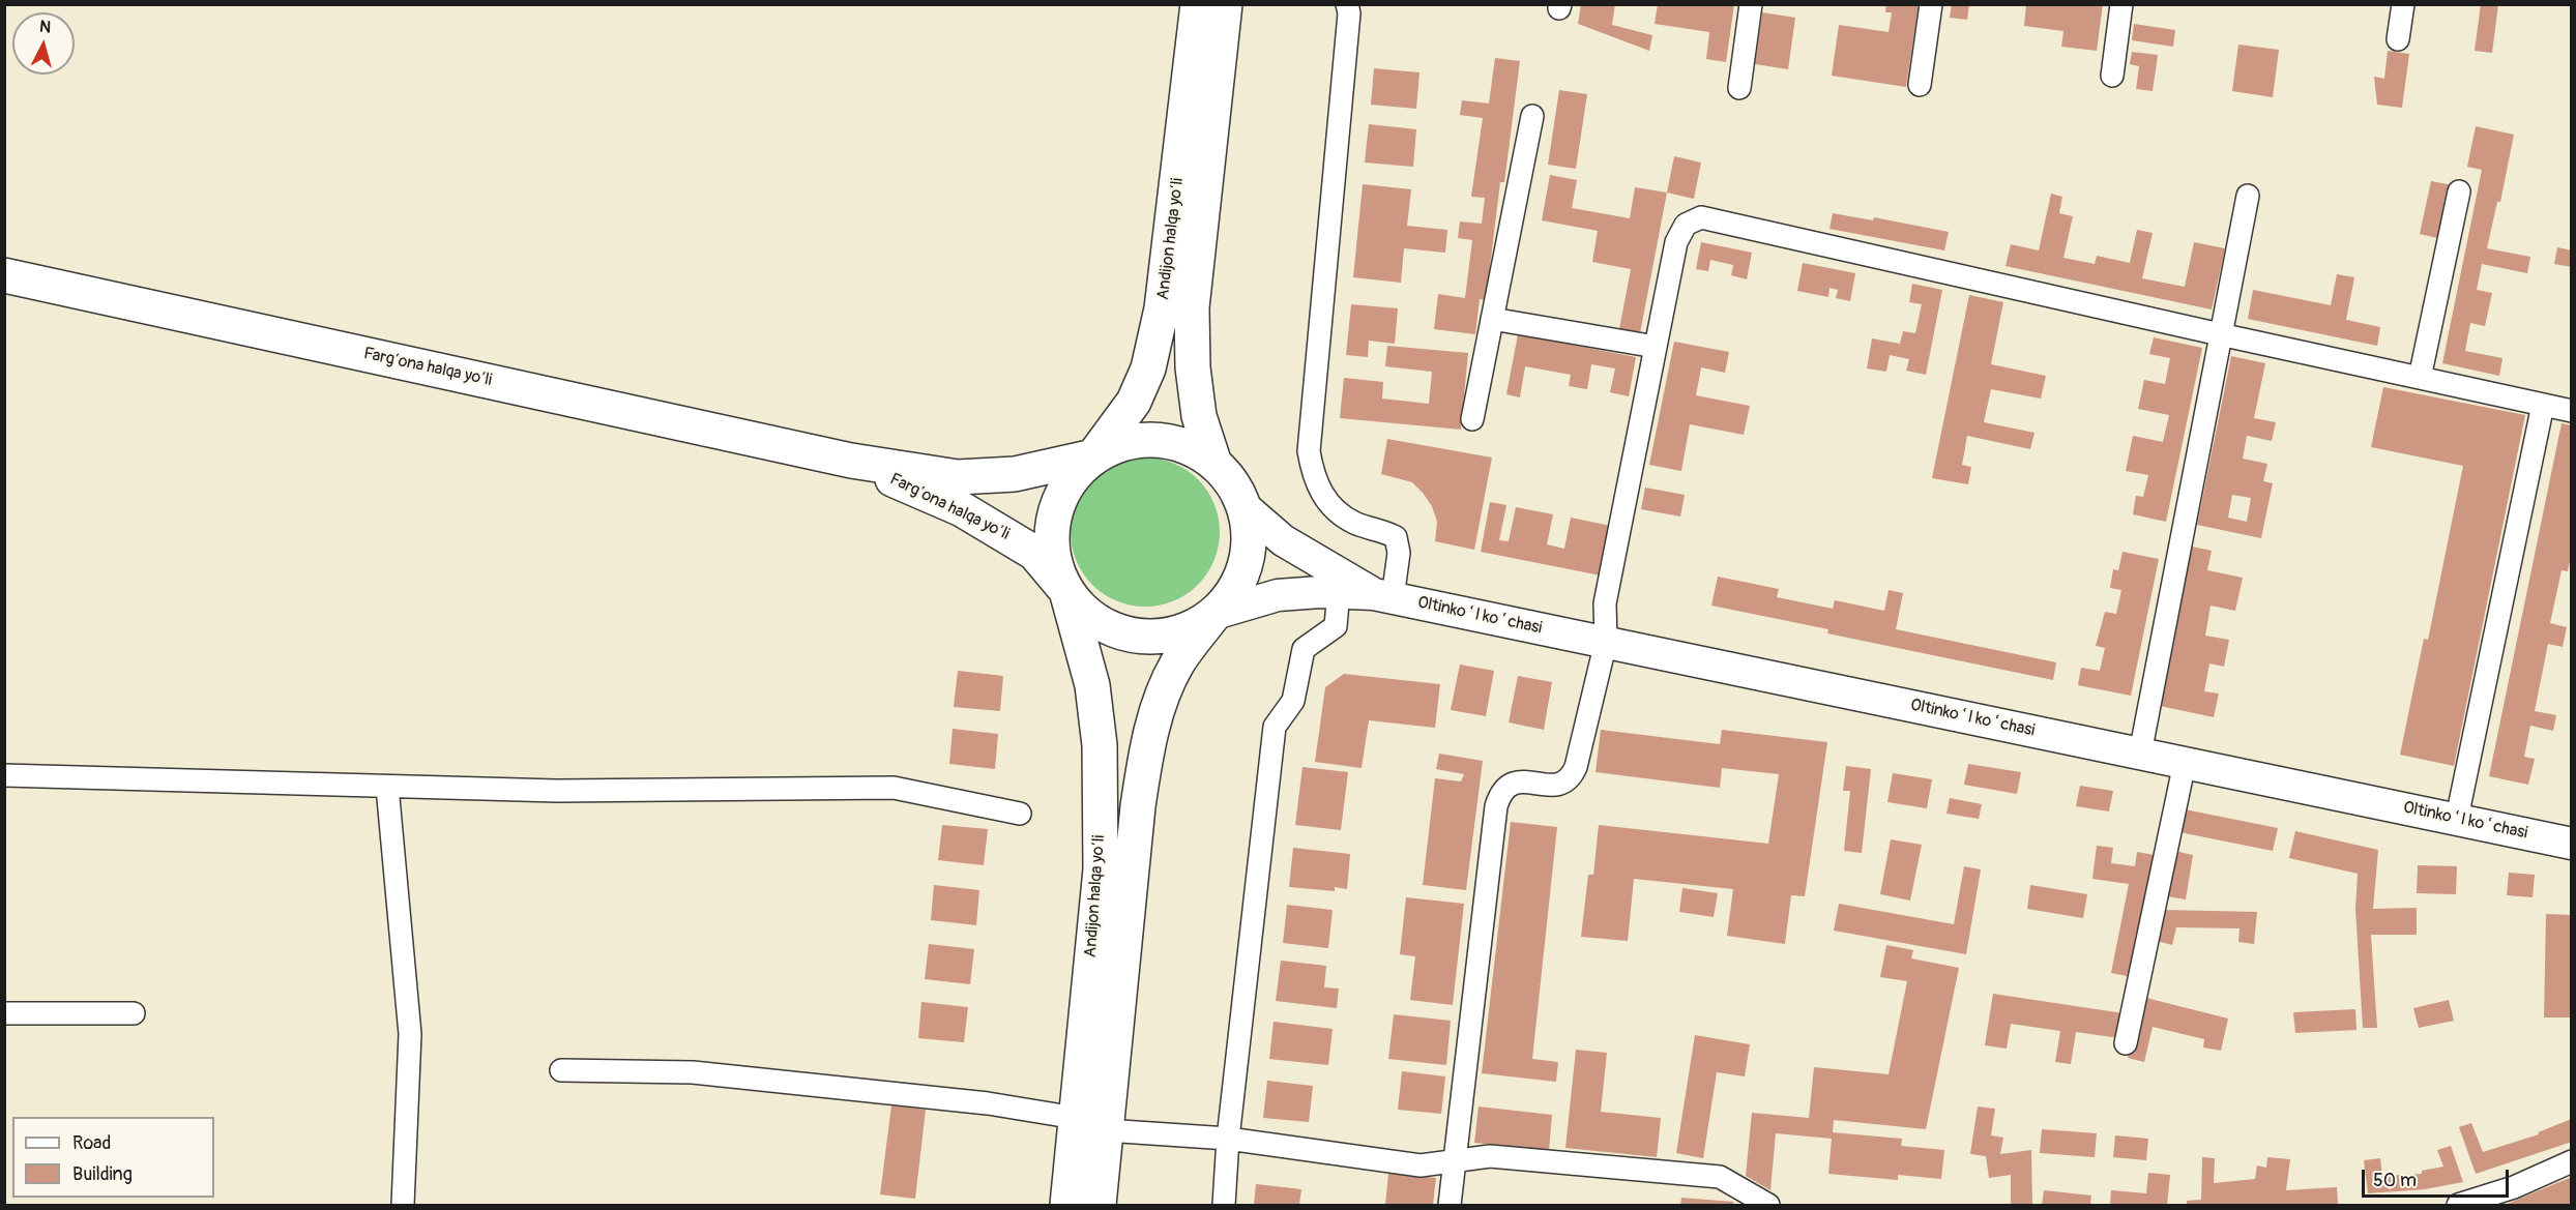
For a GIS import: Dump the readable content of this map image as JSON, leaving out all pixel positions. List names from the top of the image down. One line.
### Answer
{"streets":{"highway":["Andijon halqa yo‘li","Farg‘ona halqa yo‘li"],"main road":["Oltinkoʻl koʻchasi"]},"crossings":[["Andijon halqa yo‘li","Farg‘ona halqa yo‘li"],["Andijon halqa yo‘li","Oltinkoʻl koʻchasi"],["Farg‘ona halqa yo‘li","Oltinkoʻl koʻchasi"]],"legend":["Road","Building"],"scale_bar":"50 m","north":"top"}
